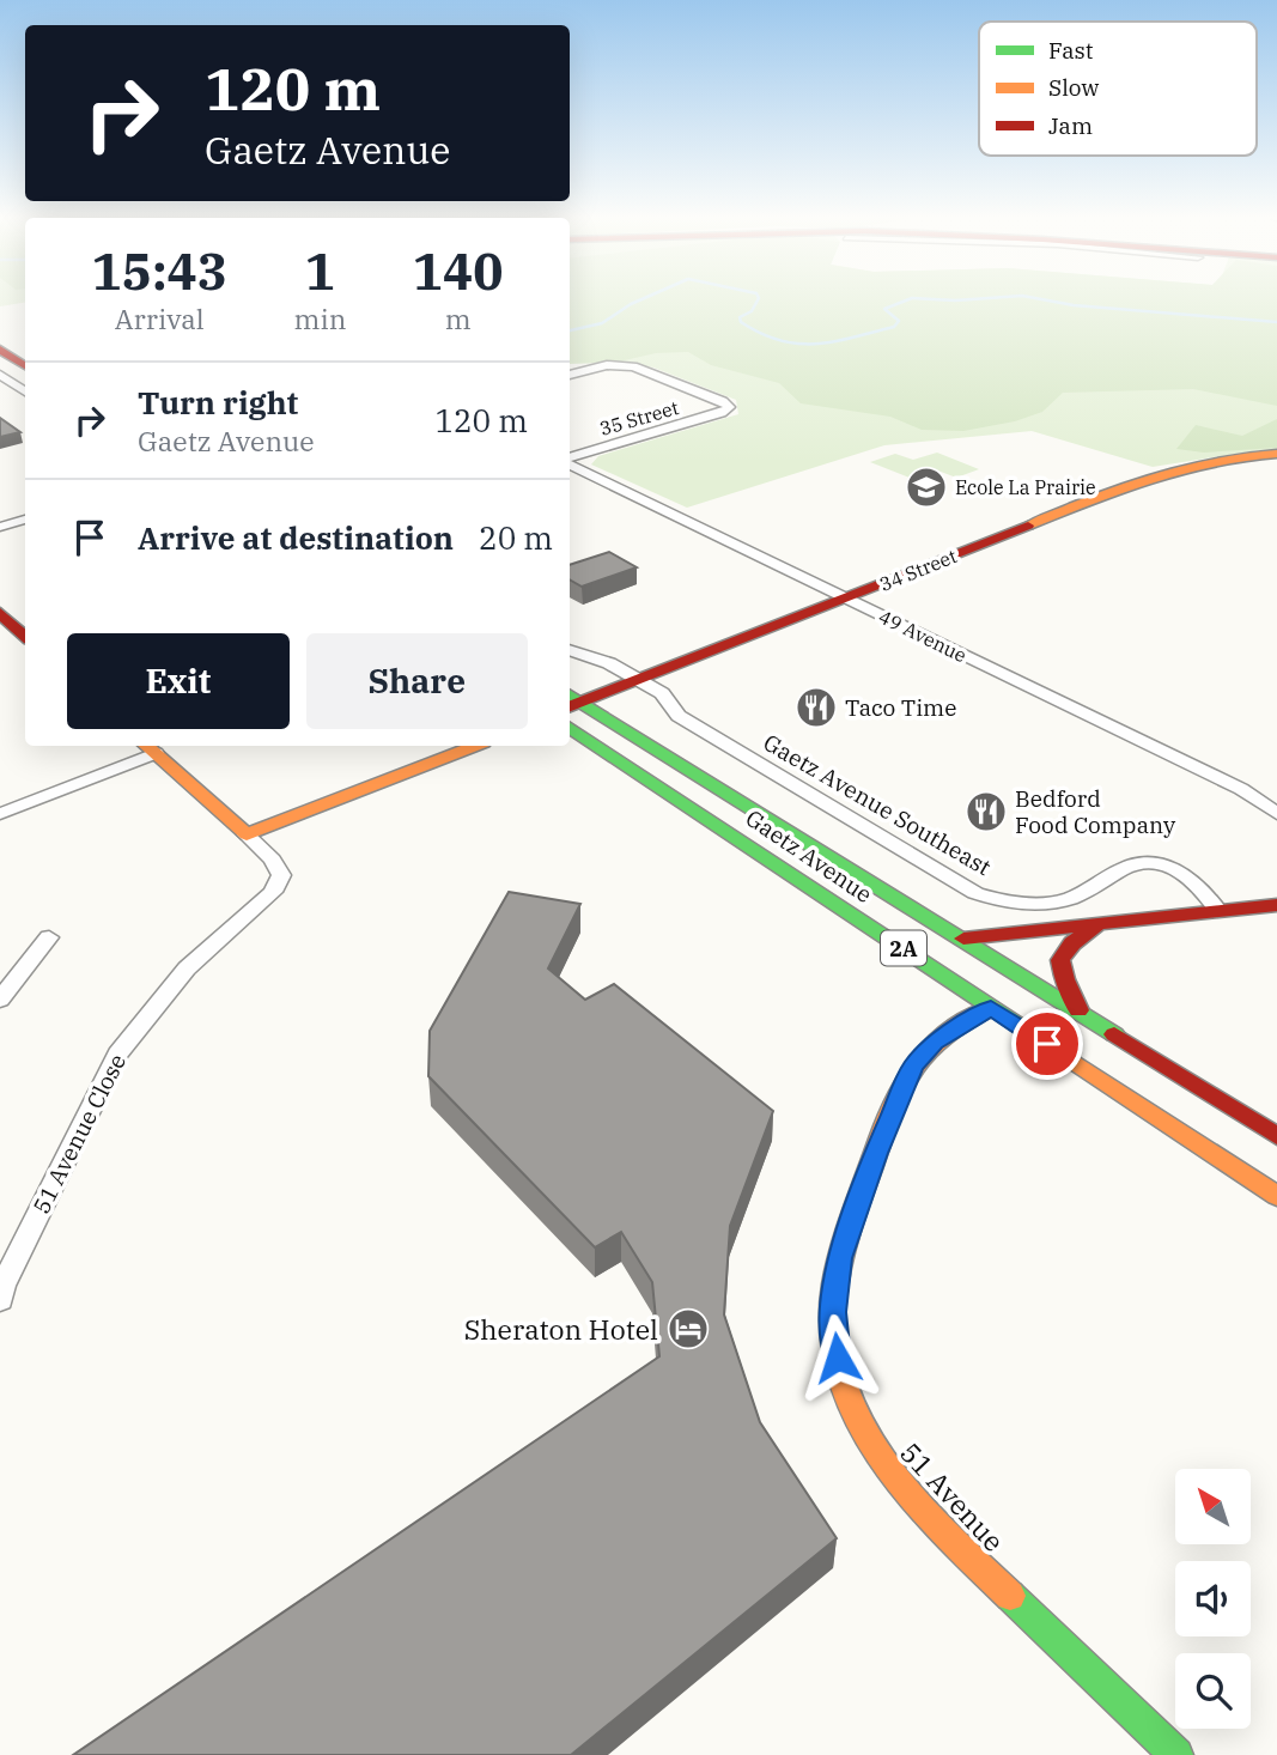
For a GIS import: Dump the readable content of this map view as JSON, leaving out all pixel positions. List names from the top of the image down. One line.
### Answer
{"streets":{"street":["35 Street","34 Street","49 Avenue","Gaetz Avenue Southeast","Gaetz Avenue","2A","51 Avenue Close","51 Avenue"]},"crossings":[["34 Street","49 Avenue"],["34 Street","Gaetz Avenue Southeast"],["34 Street","Gaetz Avenue"],["Gaetz Avenue","51 Avenue"]],"places":{"school or university":["Ecole La Prairie"],"restaurant":["Taco Time","Bedford Food Company"],"hotel":["Sheraton Hotel"]},"legend":["Fast","Slow","Jam"],"north":"top left","page":{"turn":["120 m","Gaetz Avenue"],"eta":["15:43","Arrival","1","min","140","m"],"list":[{"name":"Turn right","note":"Gaetz Avenue","value":"120 m"},{"name":"Arrive at destination","value":"20 m"}],"buttons":["Exit","Share"]}}
